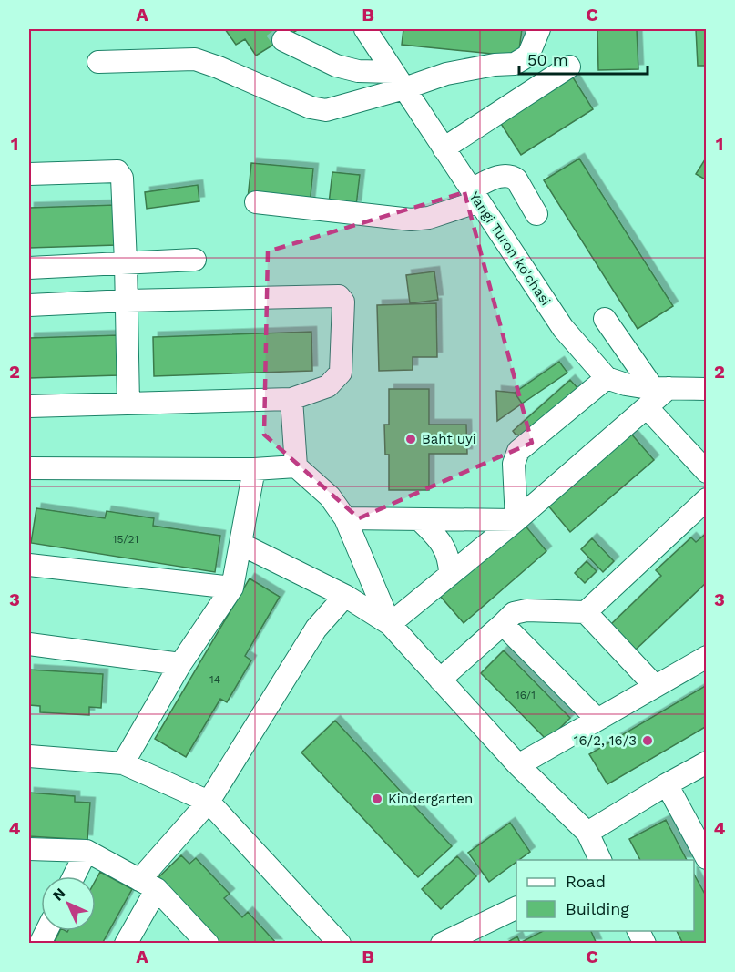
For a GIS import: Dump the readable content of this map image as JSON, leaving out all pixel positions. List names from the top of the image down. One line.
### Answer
{"streets":{"street":["Yangi Turon ko'chasi"]},"places":["Baht uyi","16/2, 16/3","Kindergarten"],"house_numbers":["15/21","14","16/1"],"legend":["Road","Building"],"scale_bar":"50 m","north":"top left","grid":{"columns":["A","B","C"],"rows":["1","2","3","4"]}}
